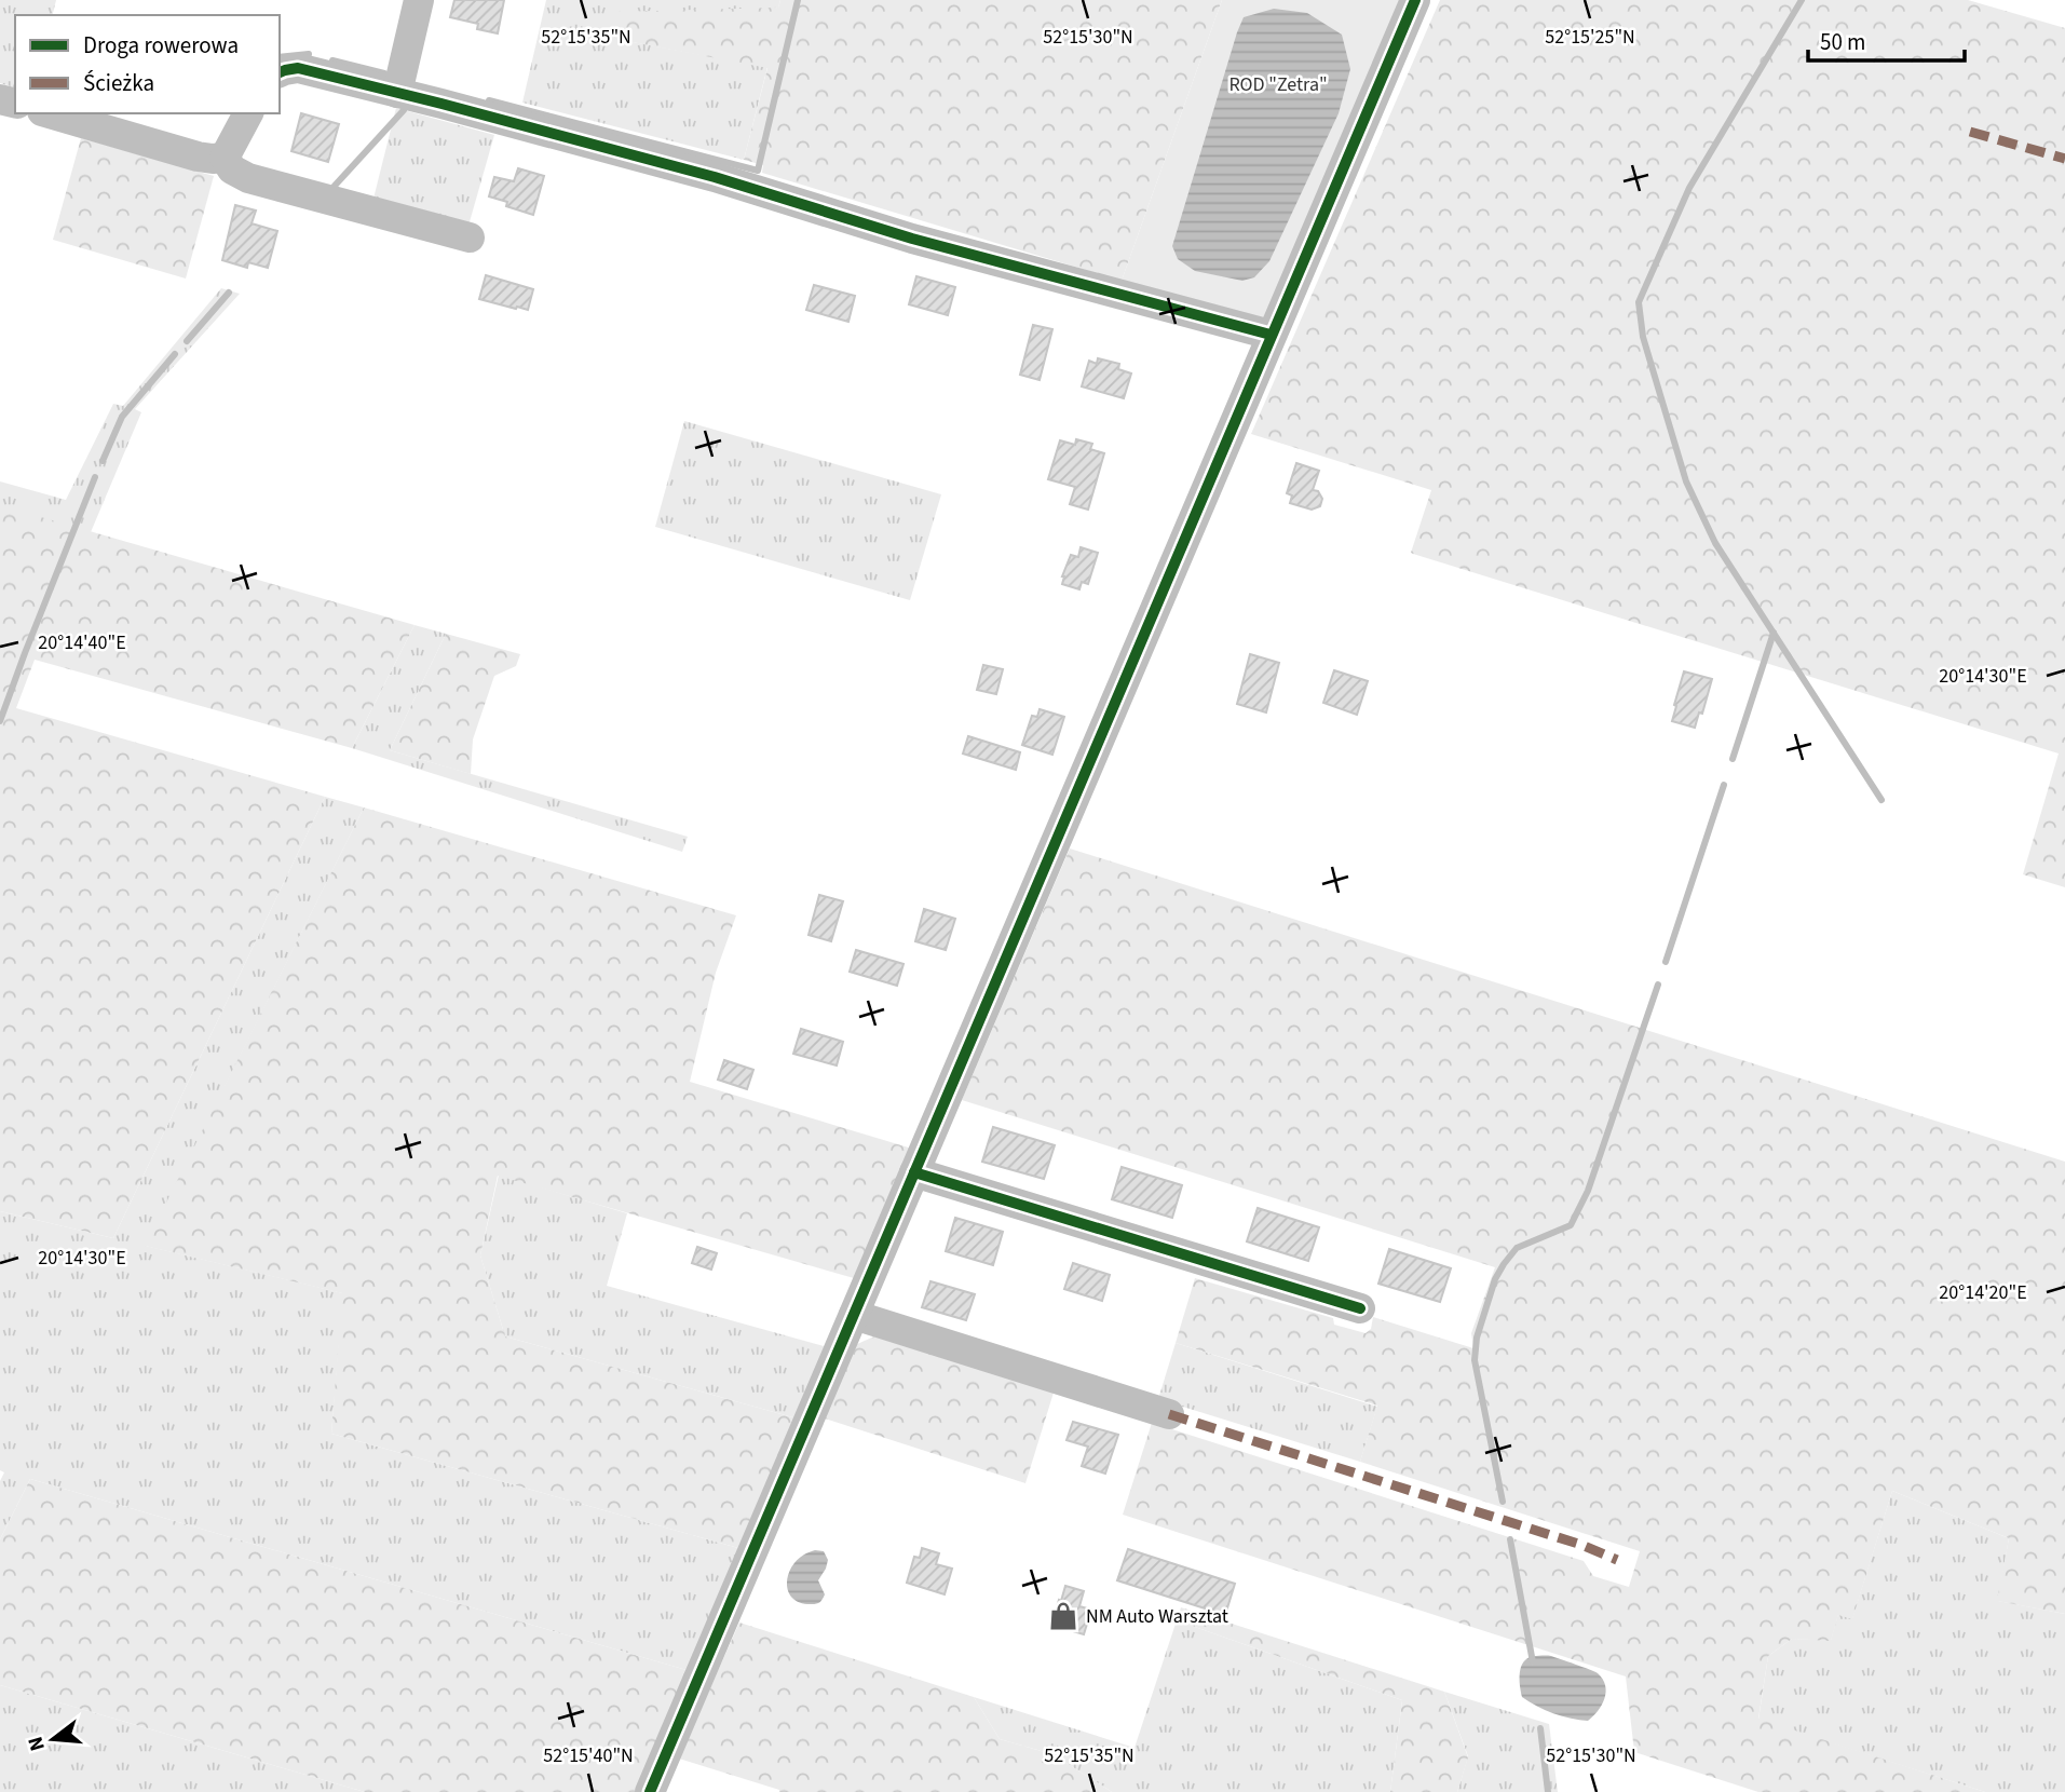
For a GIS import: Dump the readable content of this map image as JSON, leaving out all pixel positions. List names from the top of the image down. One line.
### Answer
{"parks":["ROD \"Zetra\""],"places":{"shop":["NM Auto Warsztat"]},"legend":["Droga rowerowa","Ścieżka"],"scale_bar":"50 m","north":"left","coordinates":["52°15'35\"N","52°15'30\"N","52°15'25\"N","20°14'40\"E","20°14'30\"E","20°14'20\"E","52°15'40\"N"]}
